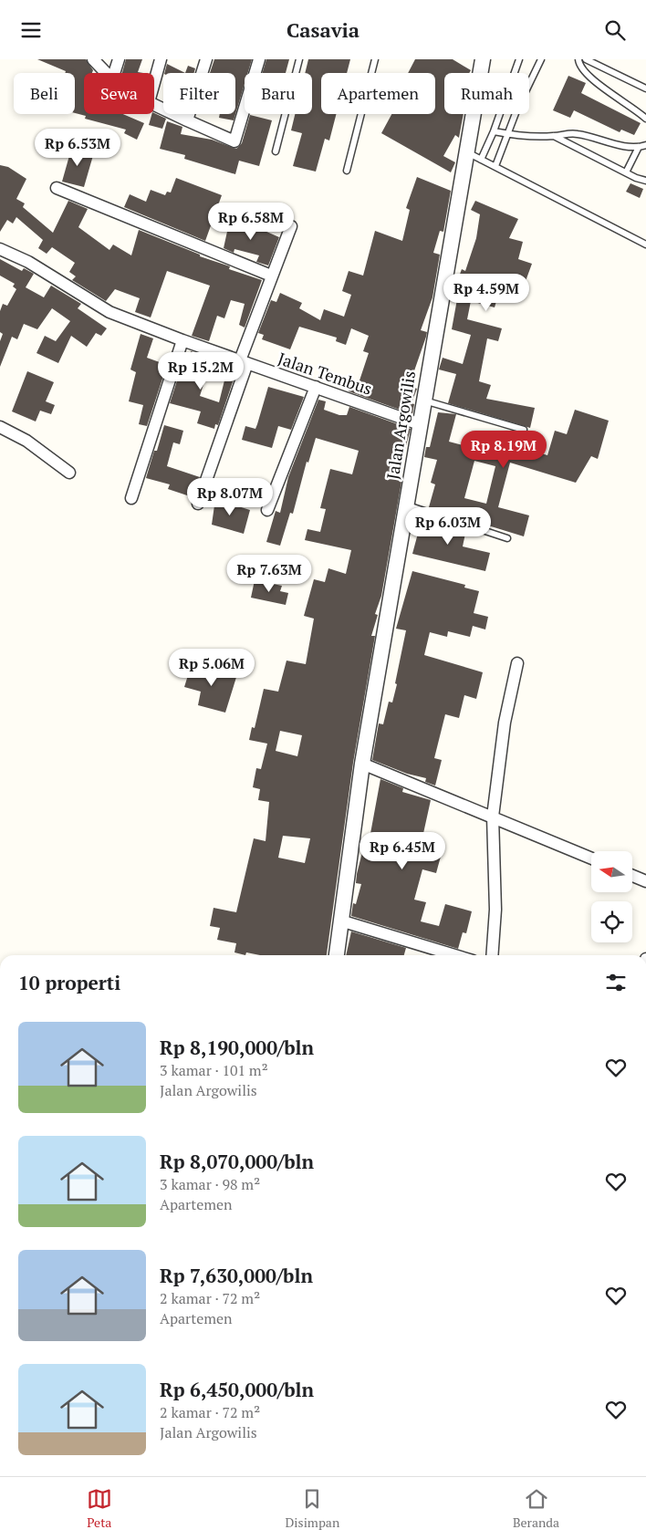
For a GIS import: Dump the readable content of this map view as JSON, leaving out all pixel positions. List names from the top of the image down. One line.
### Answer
{"streets":{"street":["Jalan Tembus","Jalan Argowilis"]},"crossings":[["Jalan Tembus","Jalan Argowilis"]],"north":"left","page":{"header":"Casavia","chip":["Beli","Sewa","Filter","Baru","Apartemen","Rumah"],"price":["Rp 6.53M","Rp 6.58M","Rp 4.59M","Rp 15.2M","Rp 8.19M","Rp 8.07M","Rp 6.03M","Rp 7.63M","Rp 5.06M","Rp 6.45M"],"heading":"10 properti","list":[{"name":"Rp 8,190,000/bln","note":"3 kamar · 101 m² · Jalan Argowilis"},{"name":"Rp 8,070,000/bln","note":"3 kamar · 98 m² · Apartemen"},{"name":"Rp 7,630,000/bln","note":"2 kamar · 72 m² · Apartemen"},{"name":"Rp 6,450,000/bln","note":"2 kamar · 72 m² · Jalan Argowilis"}],"tabs":["Peta","Disimpan","Beranda"]}}
